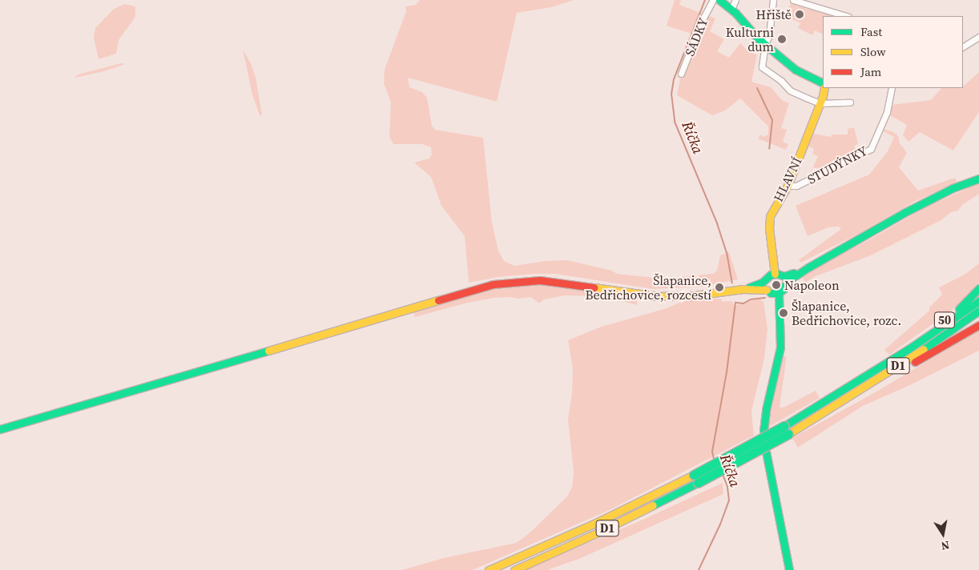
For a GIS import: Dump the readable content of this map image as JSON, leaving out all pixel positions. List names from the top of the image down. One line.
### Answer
{"streets":{"main road":["HLAVNÍ","50","D1"],"street":["SÁDKY","STUDÝNKY"]},"crossings":[["STUDÝNKY","HLAVNÍ"],["50","D1"]],"water":["Říčka"],"places":["Hřiště","Kulturni dum","Napoleon","Šlapanice, Bedřichovice, rozcestí","Šlapanice, Bedřichovice, rozc."],"legend":["Fast","Slow","Jam"],"north":"bottom"}
